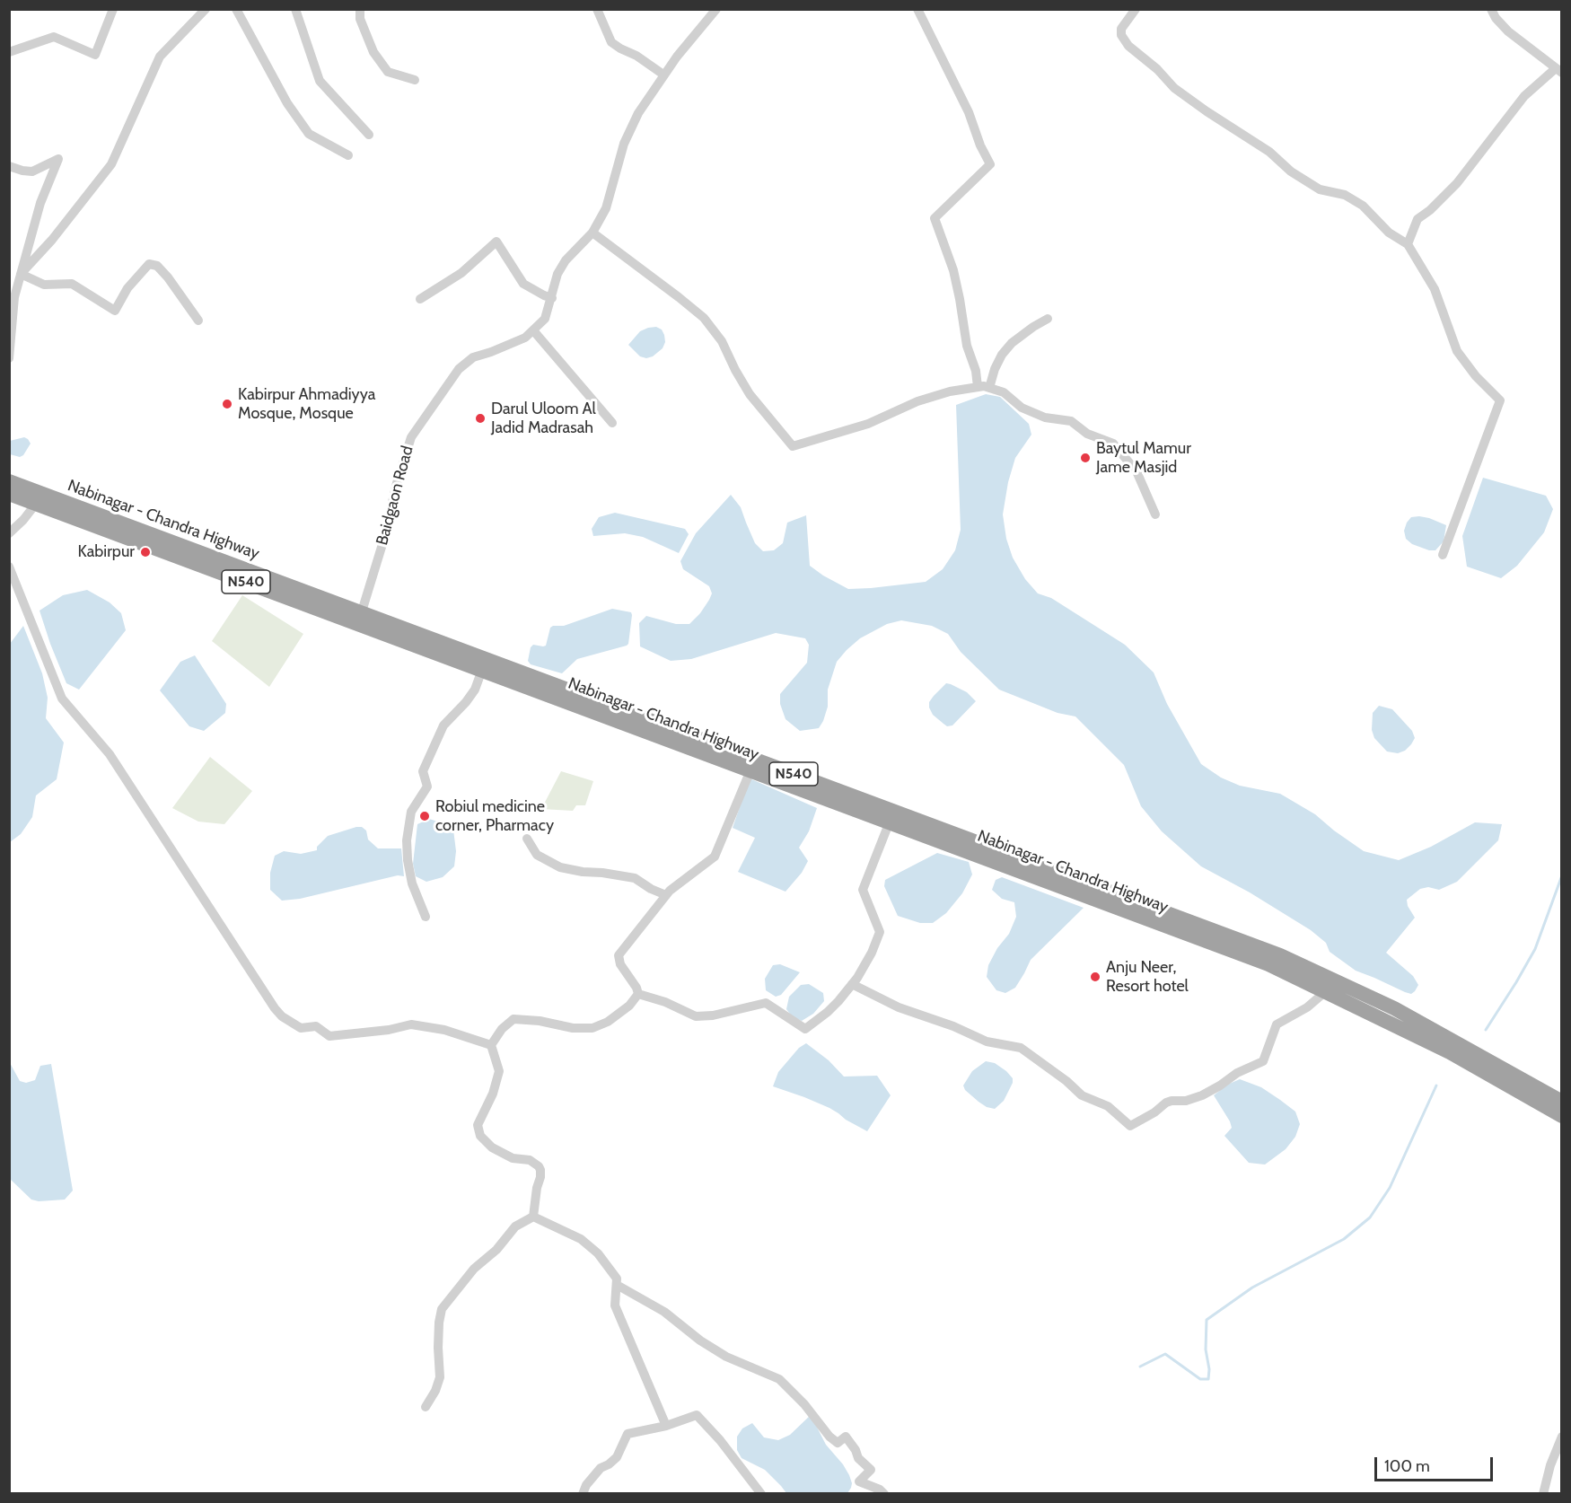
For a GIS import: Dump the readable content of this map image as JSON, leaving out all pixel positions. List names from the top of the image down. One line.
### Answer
{"streets":{"highway":["Nabinagar - Chandra Highway","N540"],"street":["Baidgaon Road"]},"crossings":[["Baidgaon Road","Nabinagar - Chandra Highway"]],"places":["Kabirpur Ahmadiyya Mosque, Mosque","Darul Uloom Al Jadid Madrasah","Baytul Mamur Jame Masjid","Kabirpur","Robiul medicine corner, Pharmacy","Anju Neer, Resort hotel"],"scale_bar":"100 m"}
